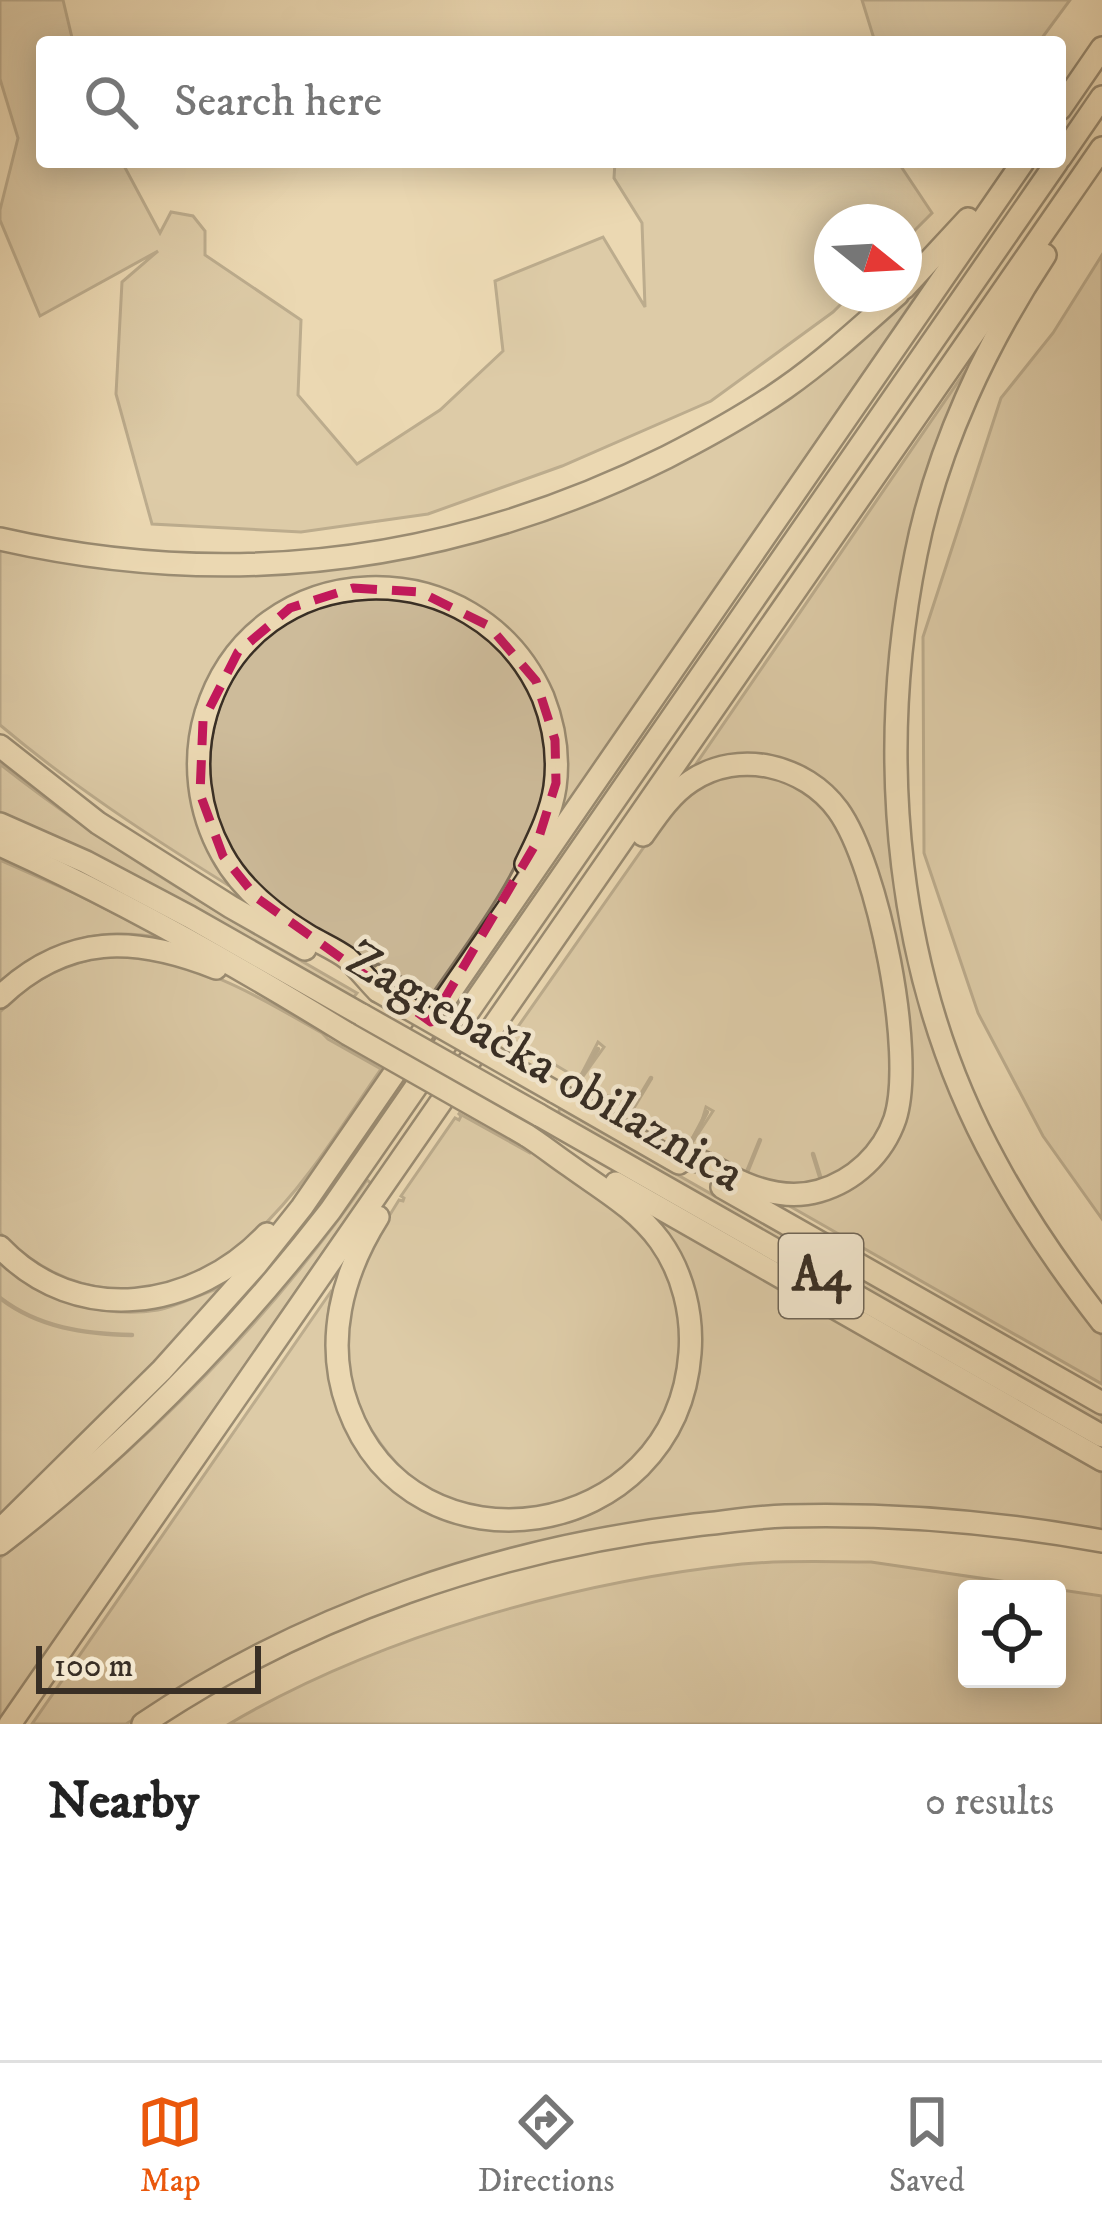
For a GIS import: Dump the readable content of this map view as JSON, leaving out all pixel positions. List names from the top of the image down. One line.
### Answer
{"streets":{"highway":["Zagrebačka obilaznica","A4"]},"scale_bar":"100 m","north":"right","page":{"search":"Search here","scale":"100 m","heading":["Nearby","0 results"],"nav":["Map","Directions","Saved"]}}
